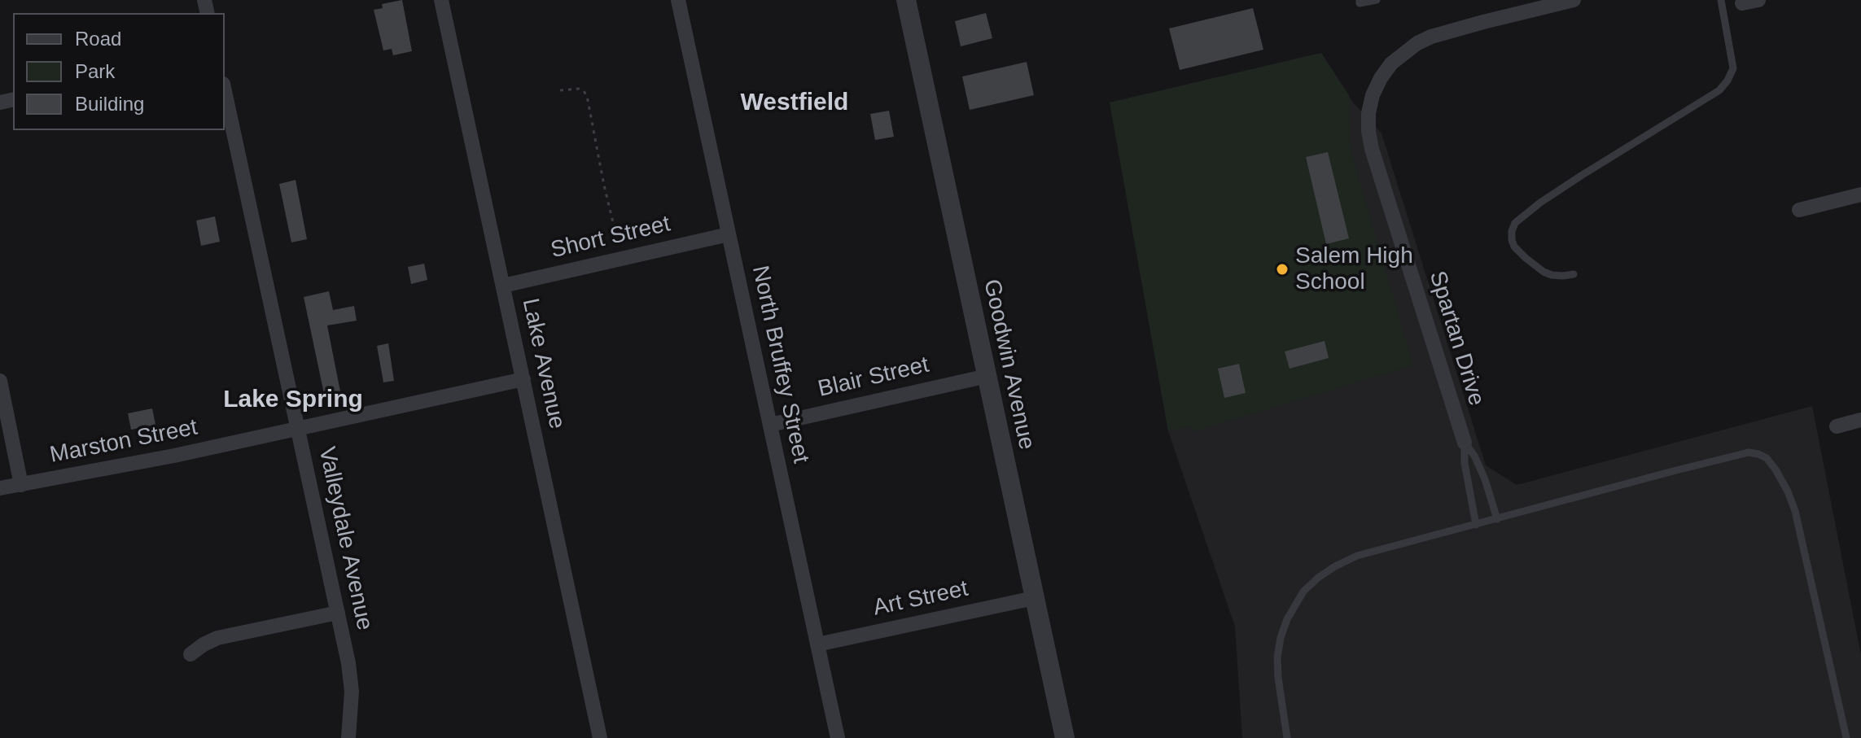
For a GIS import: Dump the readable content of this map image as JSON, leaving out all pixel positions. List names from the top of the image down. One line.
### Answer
{"streets":{"street":["Short Street","Spartan Drive","Lake Avenue","North Bruffey Street","Goodwin Avenue","Blair Street","Marston Street","Valleydale Avenue","Art Street"]},"crossings":[["Short Street","Lake Avenue"],["Short Street","North Bruffey Street"],["Lake Avenue","Marston Street"],["North Bruffey Street","Blair Street"],["North Bruffey Street","Art Street"],["Goodwin Avenue","Blair Street"],["Goodwin Avenue","Art Street"],["Marston Street","Valleydale Avenue"]],"districts":["Westfield","Lake Spring"],"places":["Salem High School"],"legend":["Road","Park","Building"]}
